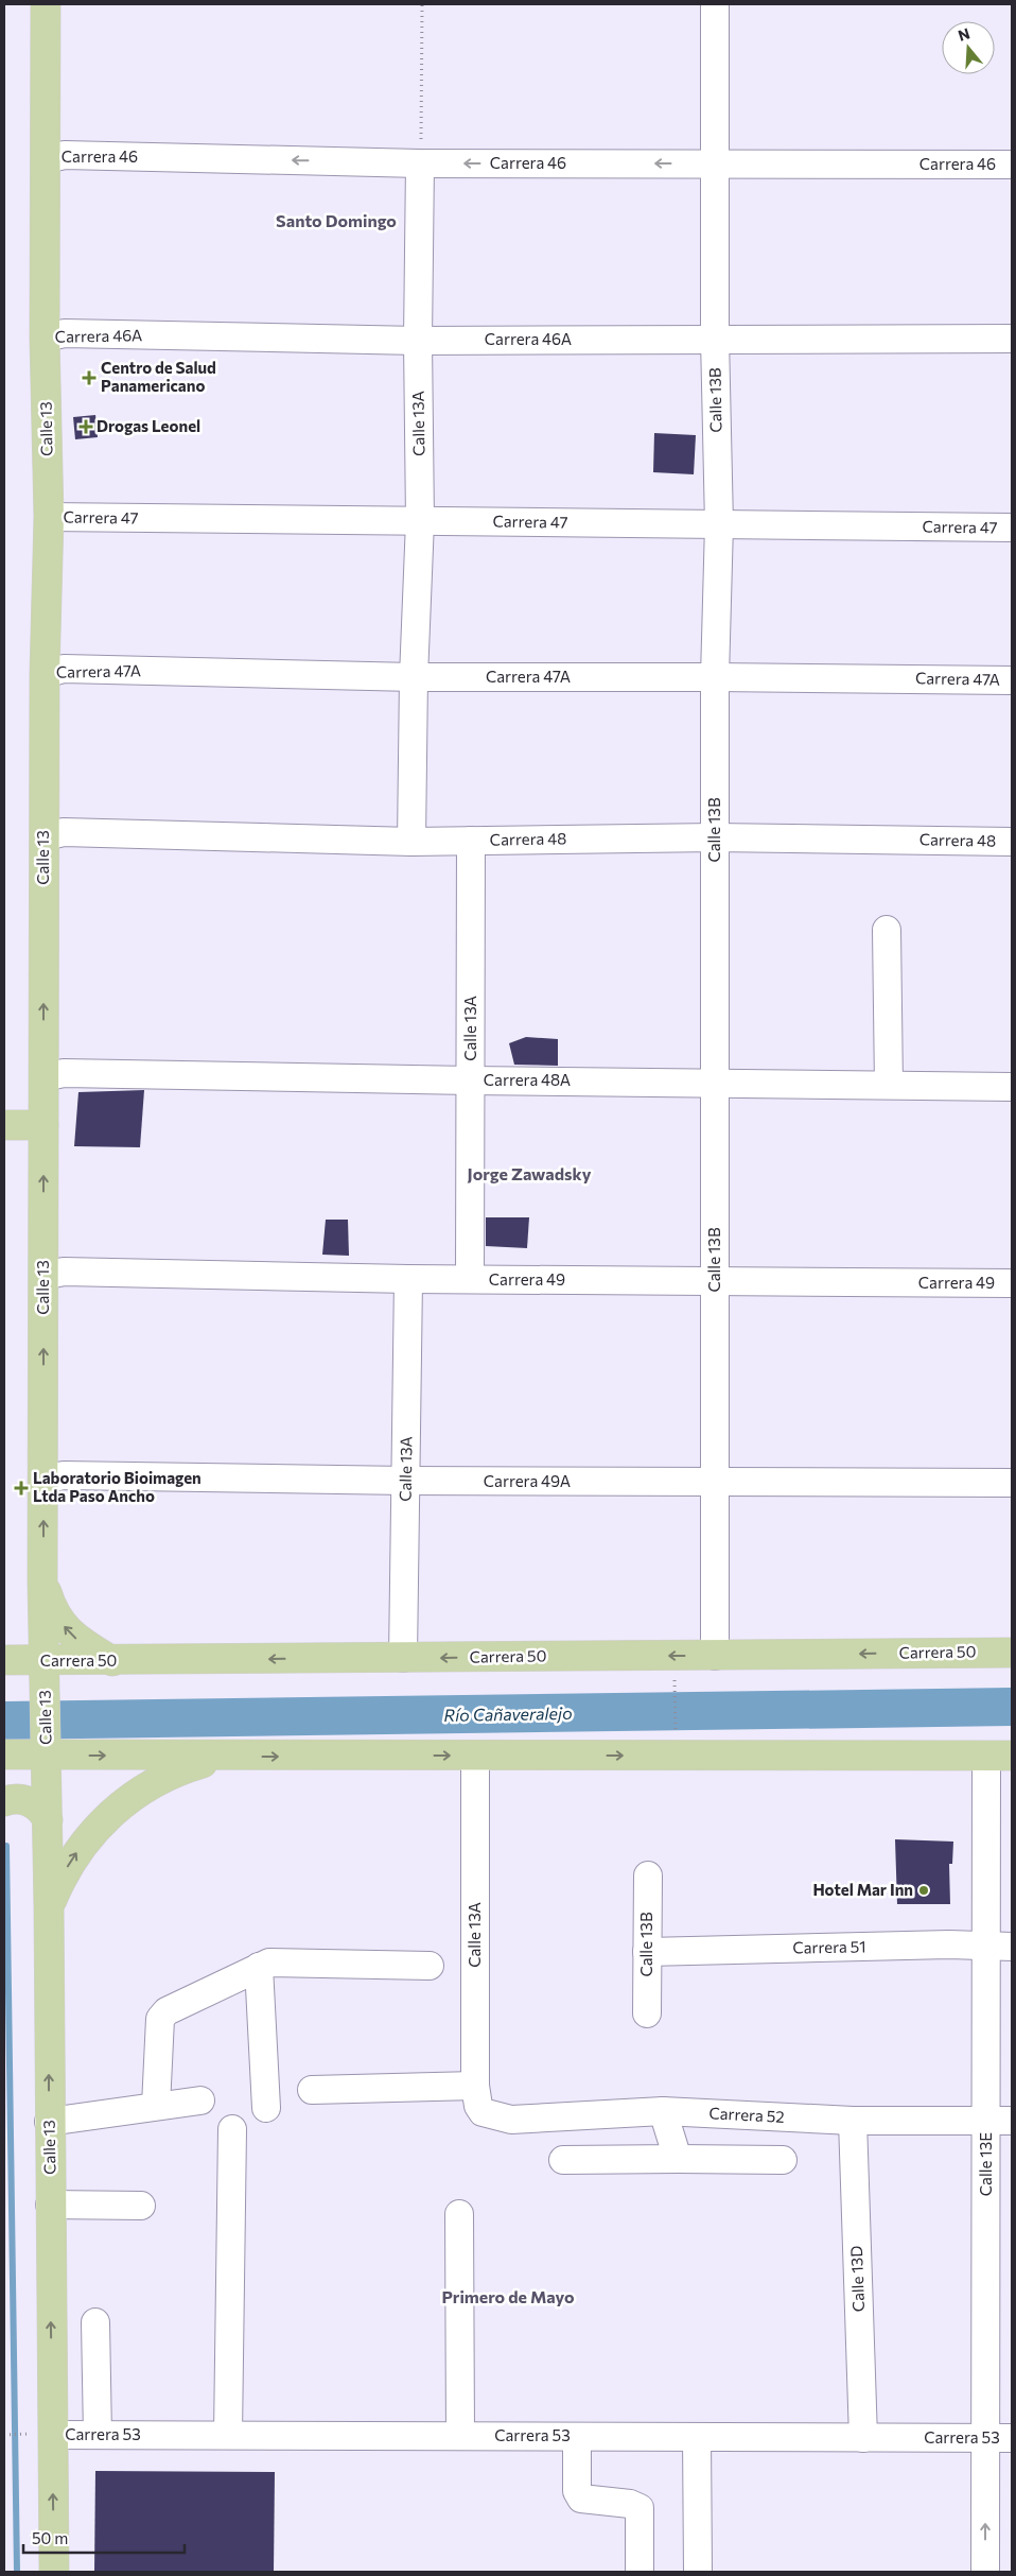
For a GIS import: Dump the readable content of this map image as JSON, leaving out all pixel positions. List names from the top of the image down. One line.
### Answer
{"streets":{"main road":["Calle 13","Carrera 50"],"street":["Carrera 46","Carrera 46A","Calle 13B","Calle 13A","Carrera 47","Carrera 47A","Carrera 48","Carrera 48A","Carrera 49","Carrera 49A","Carrera 51","Carrera 52","Calle 13E","Calle 13D","Carrera 53"]},"crossings":[["Carrera 46","Calle 13B"],["Carrera 46","Calle 13A"],["Carrera 46","Calle 13"],["Carrera 46A","Calle 13B"],["Carrera 46A","Calle 13A"],["Carrera 46A","Calle 13"],["Calle 13B","Carrera 47"],["Calle 13B","Carrera 47A"],["Calle 13B","Carrera 48"],["Calle 13B","Carrera 48A"],["Calle 13B","Carrera 49"],["Calle 13B","Carrera 49A"],["Calle 13B","Carrera 50"],["Calle 13B","Carrera 51"],["Calle 13A","Carrera 47"],["Calle 13A","Carrera 47A"],["Calle 13A","Carrera 48"],["Calle 13A","Carrera 48A"],["Calle 13A","Carrera 49"],["Calle 13A","Carrera 49A"],["Calle 13A","Carrera 50"],["Calle 13A","Carrera 52"],["Calle 13","Carrera 47"],["Calle 13","Carrera 47A"],["Calle 13","Carrera 48"],["Calle 13","Carrera 48A"],["Calle 13","Carrera 49"],["Calle 13","Carrera 49A"],["Calle 13","Carrera 50"],["Calle 13","Carrera 53"],["Carrera 51","Calle 13E"],["Carrera 52","Calle 13E"],["Carrera 52","Calle 13D"],["Calle 13E","Carrera 53"],["Calle 13D","Carrera 53"]],"one_way":["Carrera 46","Calle 13"],"districts":["Santo Domingo","Jorge Zawadsky","Primero de Mayo"],"water":["Río Cañaveralejo"],"places":{"health":["Centro de Salud Panamericano","Drogas Leonel","Laboratorio Bioimagen Ltda Paso Ancho"],"other":["Hotel Mar Inn"]},"scale_bar":"50 m","north":"top"}
